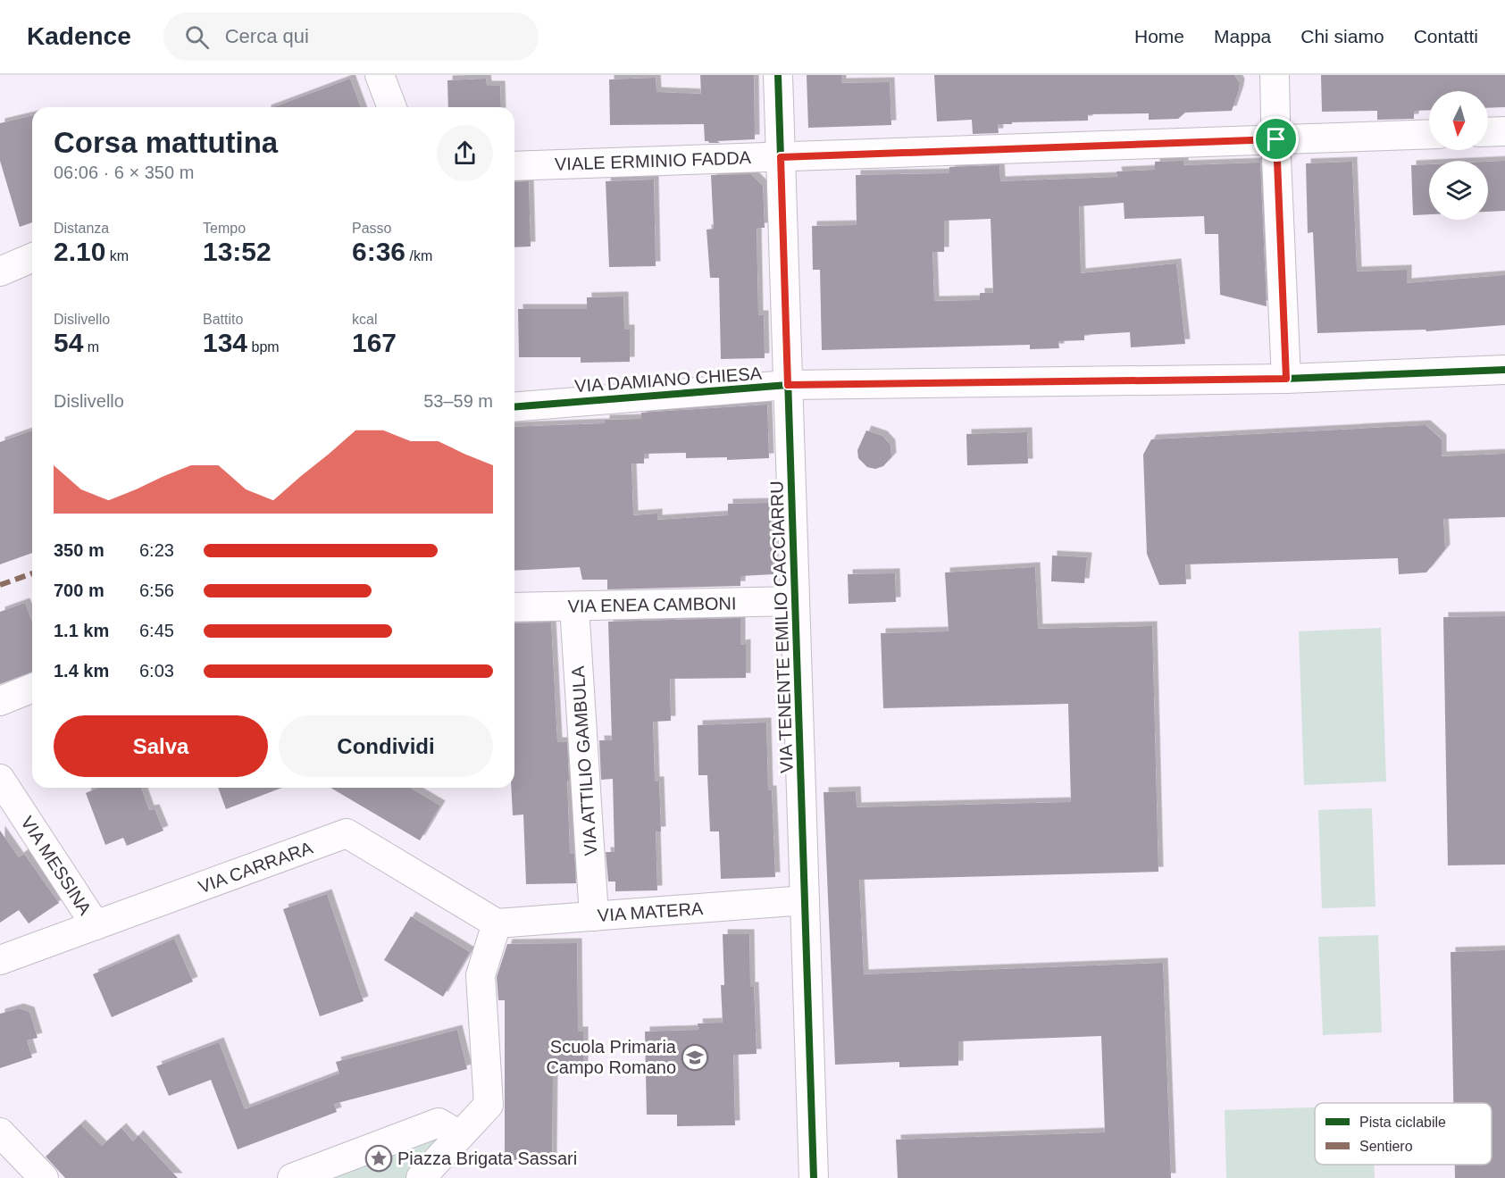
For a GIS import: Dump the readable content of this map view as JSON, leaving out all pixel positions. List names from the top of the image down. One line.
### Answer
{"streets":{"street":["VIALE ERMINIO FADDA","VIA DAMIANO CHIESA","VIA ENEA CAMBONI","VIA TENENTE EMILIO CACCIARRU","VIA ATTILIO GAMBULA","VIA MESSINA","VIA CARRARA","VIA MATERA"]},"crossings":[["VIALE ERMINIO FADDA","VIA TENENTE EMILIO CACCIARRU"],["VIA DAMIANO CHIESA","VIA TENENTE EMILIO CACCIARRU"],["VIA ENEA CAMBONI","VIA TENENTE EMILIO CACCIARRU"],["VIA ENEA CAMBONI","VIA ATTILIO GAMBULA"],["VIA TENENTE EMILIO CACCIARRU","VIA MATERA"],["VIA ATTILIO GAMBULA","VIA MATERA"],["VIA MESSINA","VIA CARRARA"],["VIA CARRARA","VIA MATERA"]],"places":{"school or university":["Scuola Primaria Campo Romano"],"place":["Piazza Brigata Sassari"]},"legend":["Pista ciclabile","Sentiero"],"north":"bottom","page":{"header":"Kadence","search":"Cerca qui","nav":["Home","Mappa","Chi siamo","Contatti"],"heading":["Corsa mattutina","06:06 · 6 × 350 m"],"stats":[["Distanza","2.10 km"],["Tempo","13:52"],["Passo","6:36 /km"],["Dislivello","54 m"],["Battito","134 bpm"],["kcal","167"]],"chart":["Dislivello","53–59 m"],"list":[{"name":"350 m","note":"6:23"},{"name":"700 m","note":"6:56"},{"name":"1.1 km","note":"6:45"},{"name":"1.4 km","note":"6:03"}],"buttons":["Salva","Condividi"]}}
